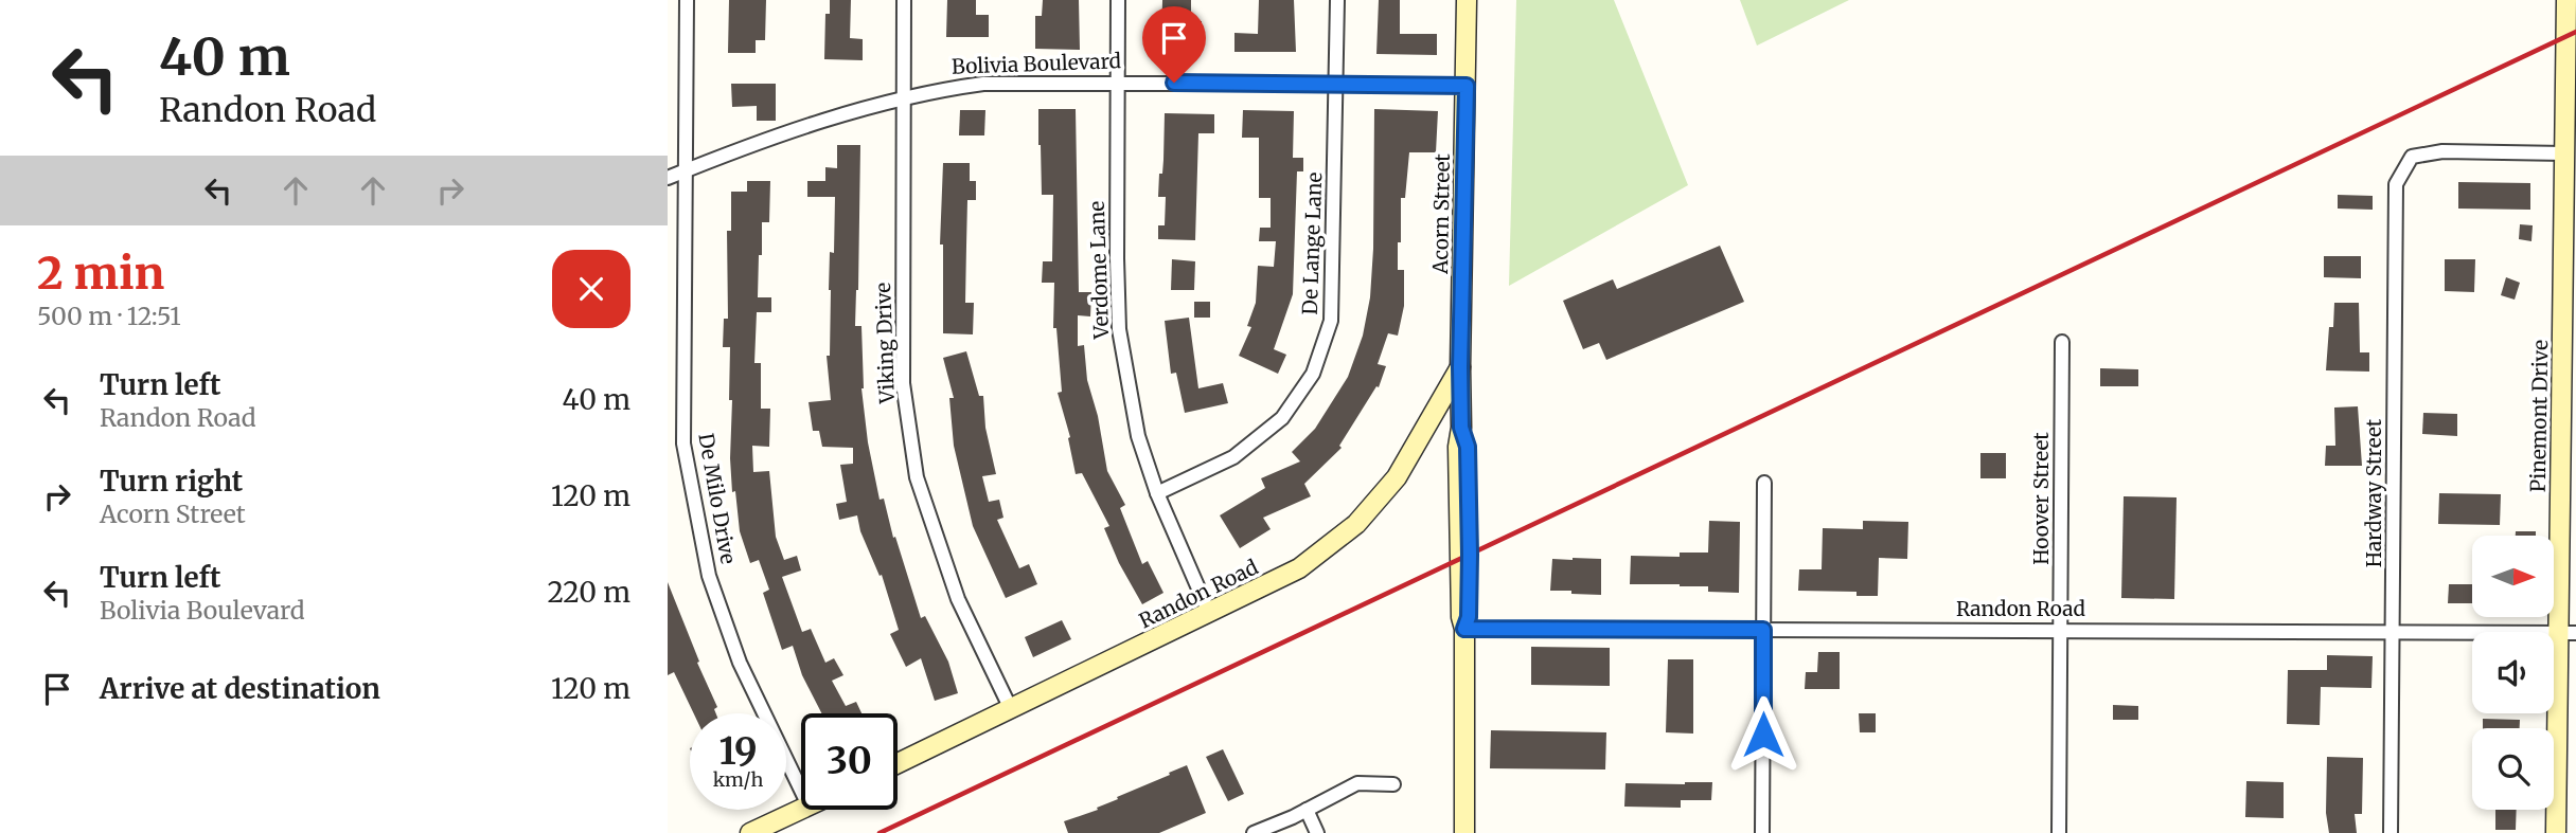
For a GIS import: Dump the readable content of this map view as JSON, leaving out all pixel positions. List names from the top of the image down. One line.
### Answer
{"streets":{"street":["Bolivia Boulevard","Acorn Street","De Lange Lane","Verdome Lane","Viking Drive","Pinemont Drive","Hardway Street","De Milo Drive","Hoover Street","Randon Road"]},"crossings":[["Bolivia Boulevard","Acorn Street"],["Bolivia Boulevard","De Lange Lane"],["Bolivia Boulevard","Verdome Lane"],["Bolivia Boulevard","Viking Drive"],["Bolivia Boulevard","De Milo Drive"],["Acorn Street","Randon Road"],["De Lange Lane","Verdome Lane"],["Verdome Lane","Randon Road"],["Viking Drive","Randon Road"],["Pinemont Drive","Hardway Street"],["Pinemont Drive","Randon Road"],["Hardway Street","Randon Road"],["Hoover Street","Randon Road"]],"north":"right","page":{"turn":["40 m","Randon Road"],"heading":["2 min","500 m · 12:51"],"list":[{"name":"Turn left","note":"Randon Road","value":"40 m"},{"name":"Turn right","note":"Acorn Street","value":"120 m"},{"name":"Turn left","note":"Bolivia Boulevard","value":"220 m"},{"name":"Arrive at destination","value":"120 m"}],"speed":"19 km/h","limit":"30"}}
